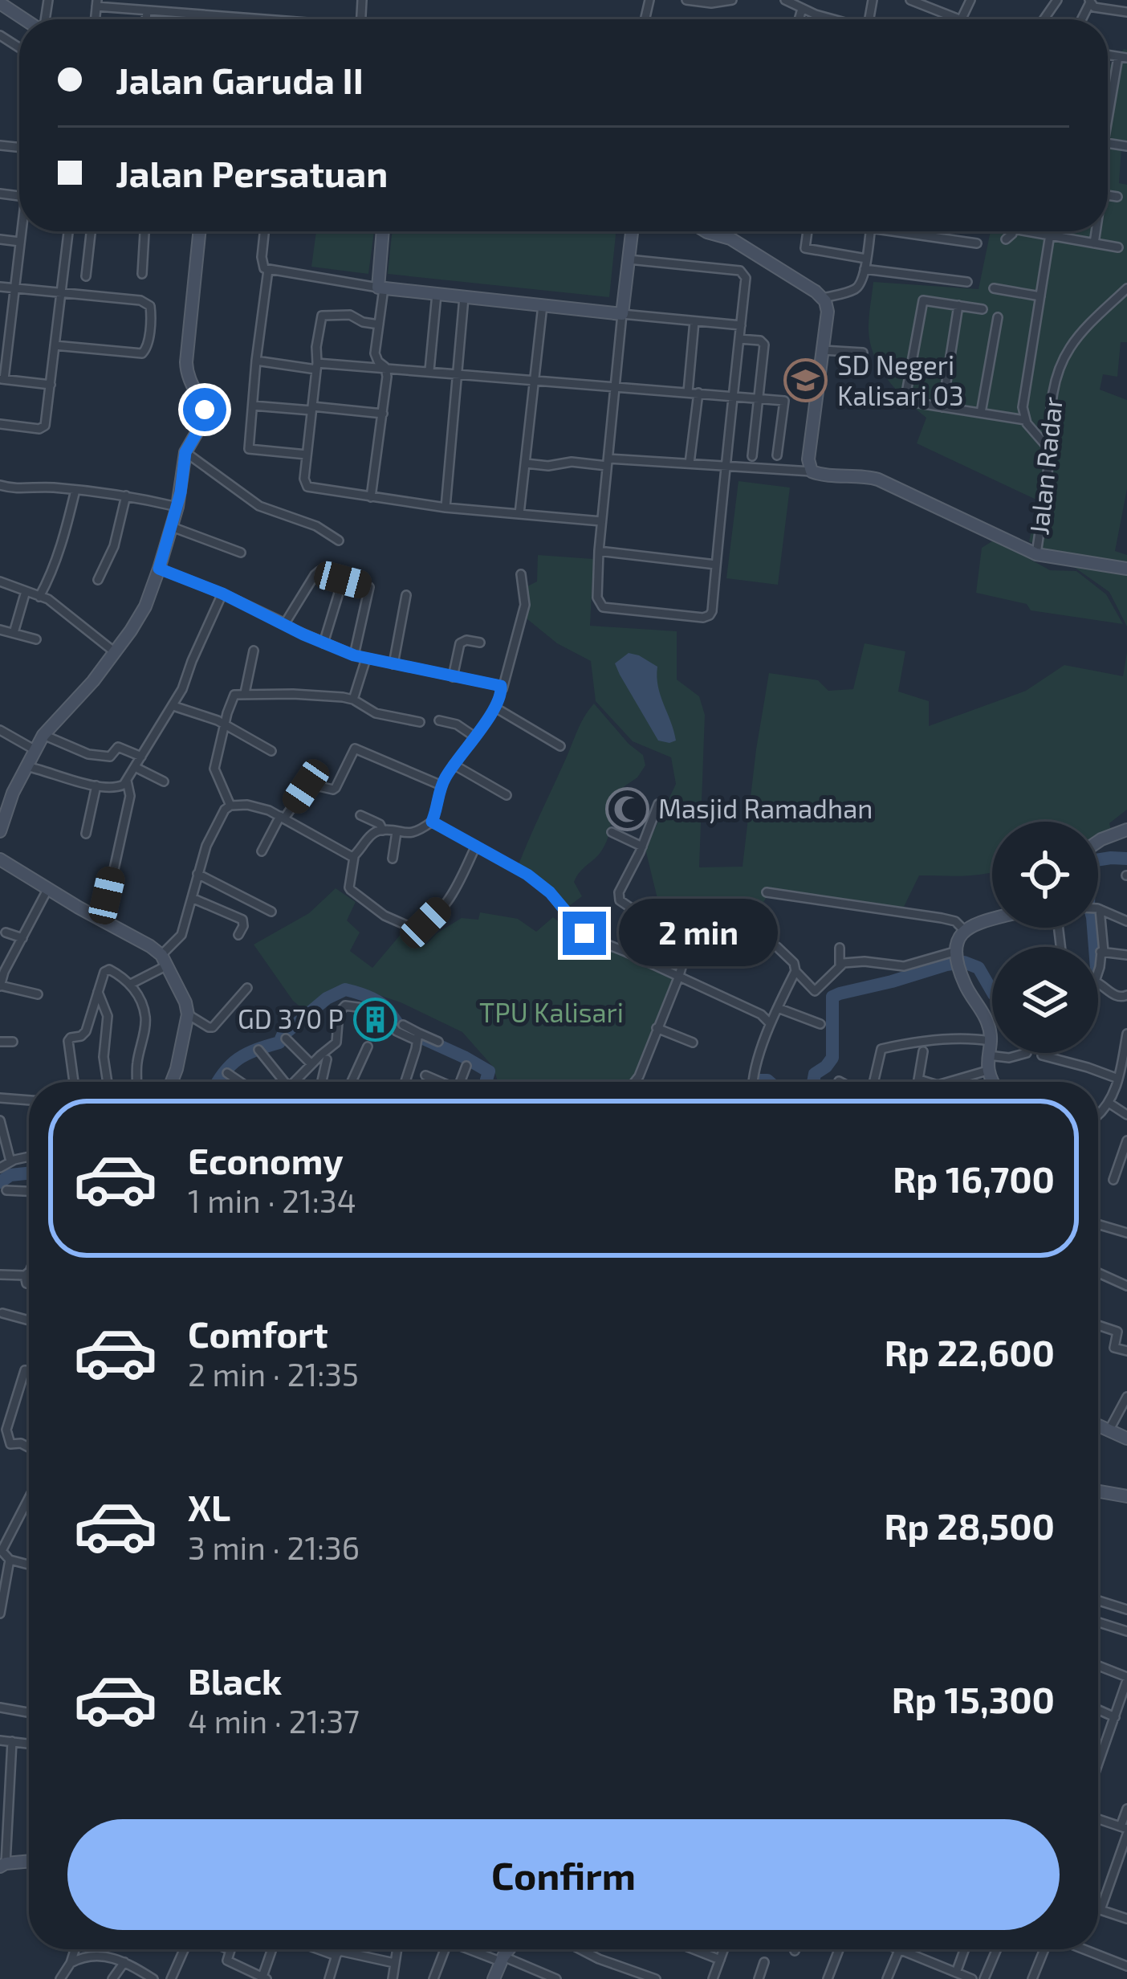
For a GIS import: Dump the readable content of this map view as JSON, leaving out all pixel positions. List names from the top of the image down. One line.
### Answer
{"streets":{"street":["Jalan Radar"]},"parks":["TPU Kalisari"],"places":{"school or university":["SD Negeri Kalisari 03"],"mosque":["Masjid Ramadhan"],"building":["GD 370 P"]},"page":{"banner":["Jalan Garuda II","Jalan Persatuan"],"bubble":"2 min","list":[{"name":"Economy","note":"1 min · 21:34","value":"Rp 16,700"},{"name":"Comfort","note":"2 min · 21:35","value":"Rp 22,600"},{"name":"XL","note":"3 min · 21:36","value":"Rp 28,500"},{"name":"Black","note":"4 min · 21:37","value":"Rp 15,300"}],"buttons":"Confirm"}}
